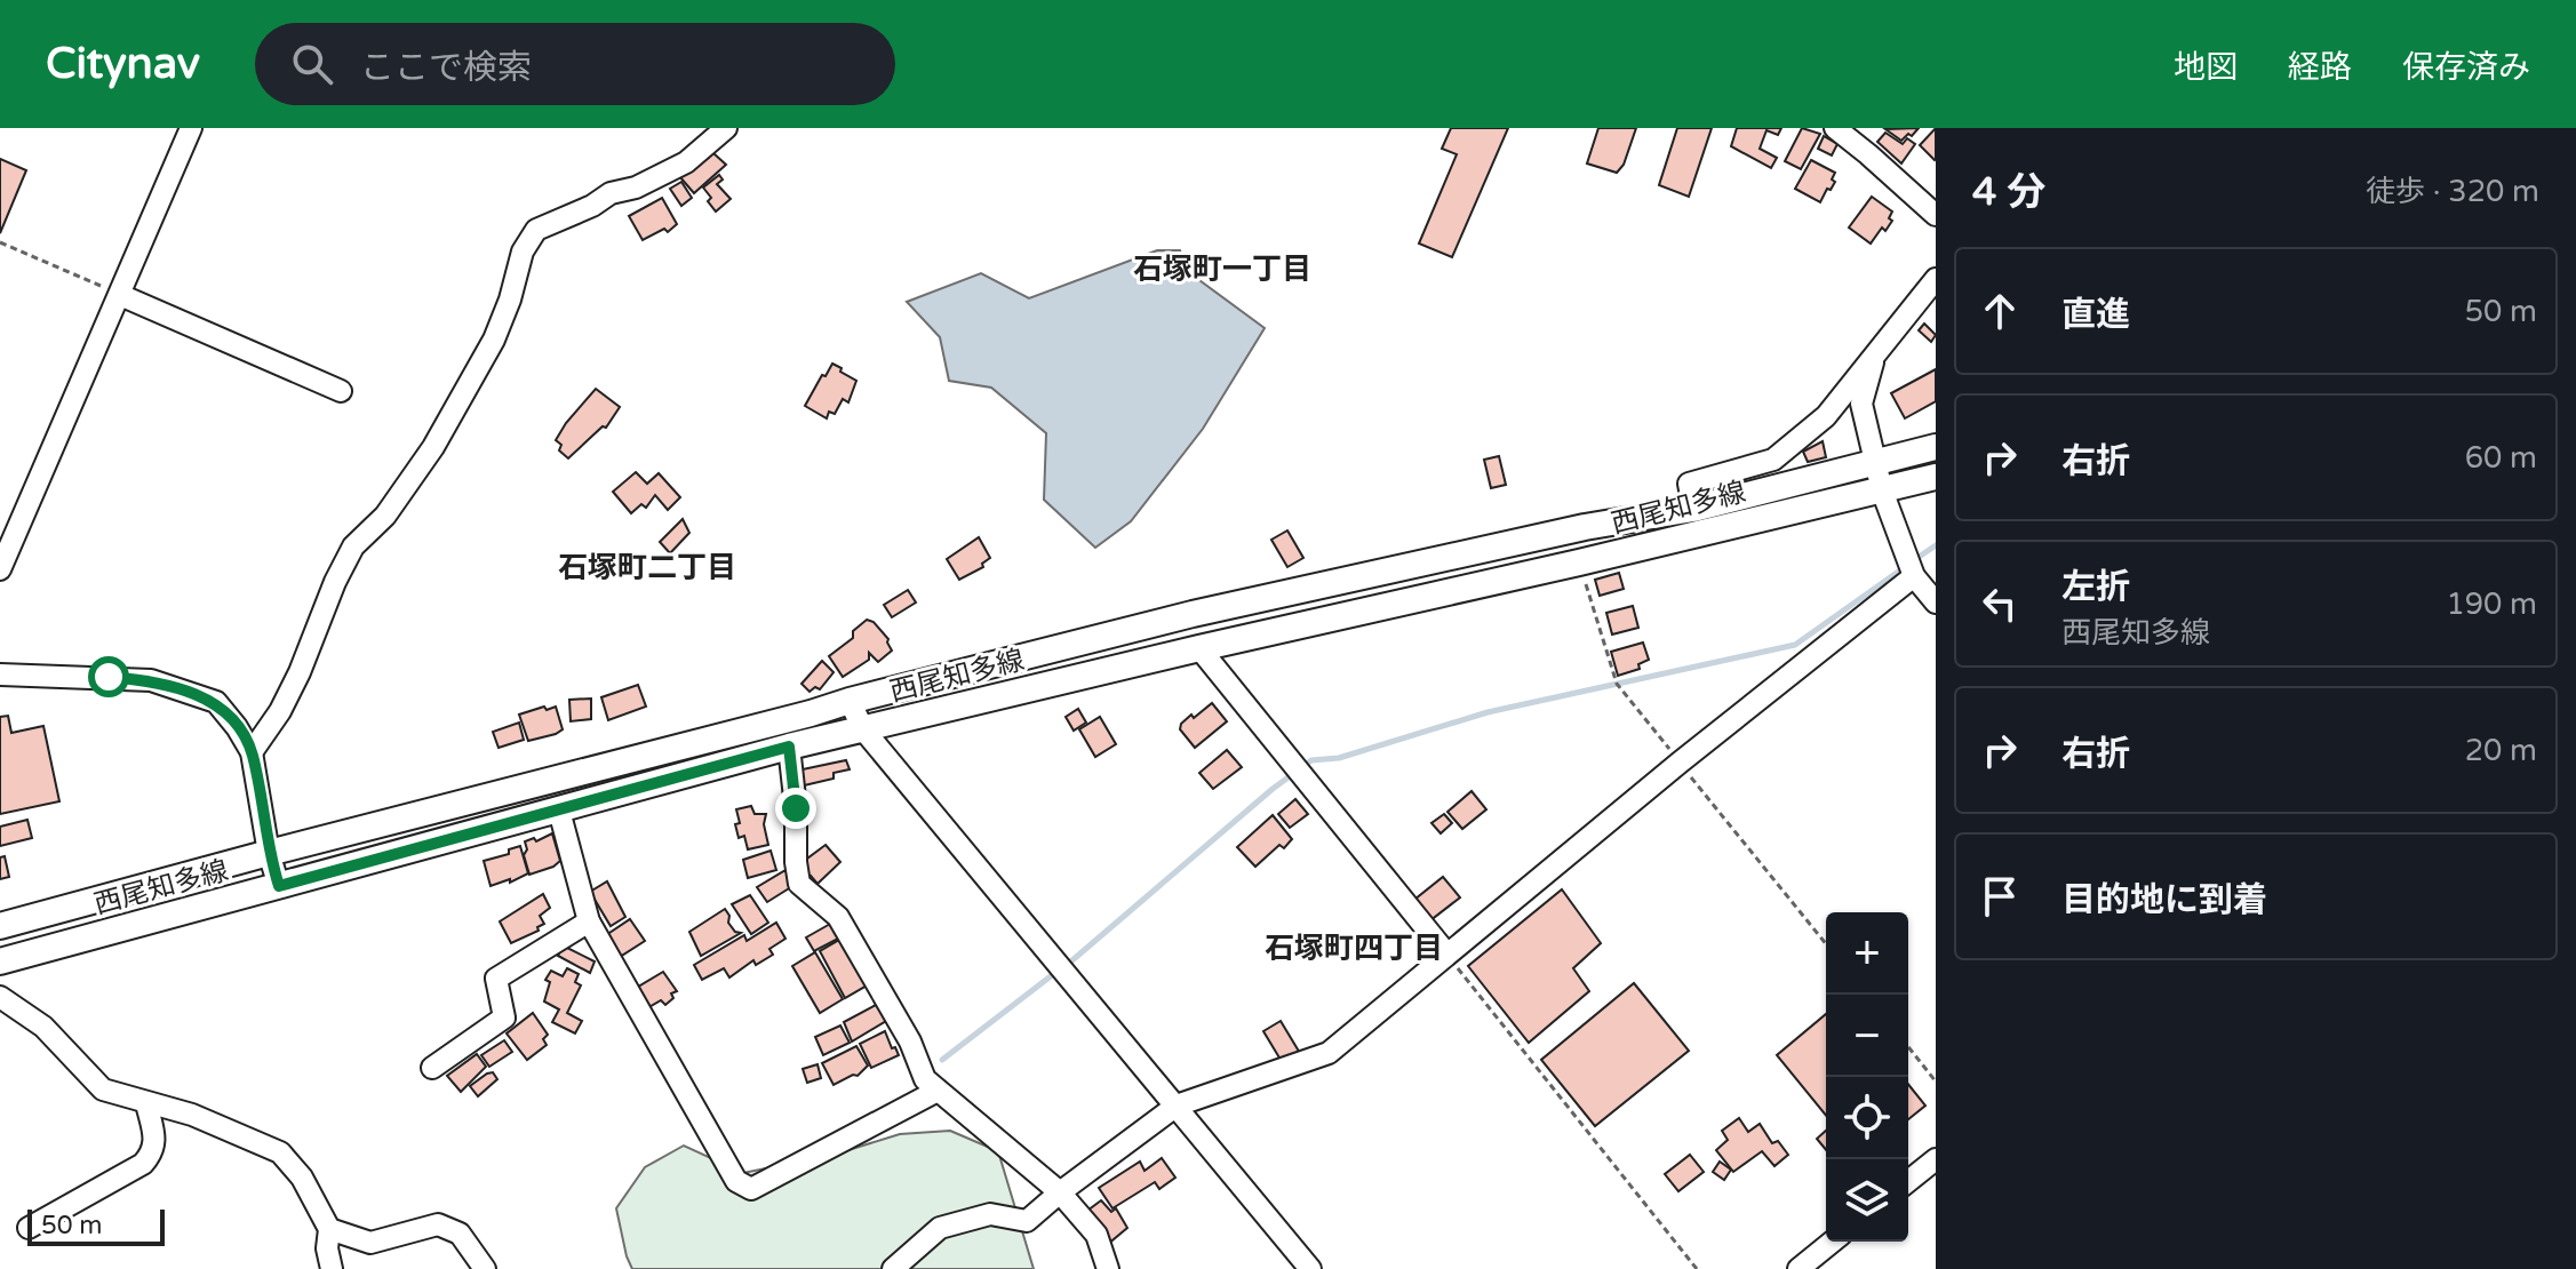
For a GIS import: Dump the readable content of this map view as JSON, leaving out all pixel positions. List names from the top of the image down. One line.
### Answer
{"streets":{"main road":["西尾知多線"]},"districts":["石塚町一丁目","石塚町二丁目","石塚町四丁目"],"scale_bar":"50 m","page":{"header":"Citynav","search":"ここで検索","nav":["地図","経路","保存済み"],"heading":["4 分","徒歩 · 320 m"],"list":[["直進","50 m"],["右折","60 m"],["左折","西尾知多線","190 m"],["右折","20 m"],"目的地に到着"],"map_buttons":["+","−"],"scale":"50 m"}}
